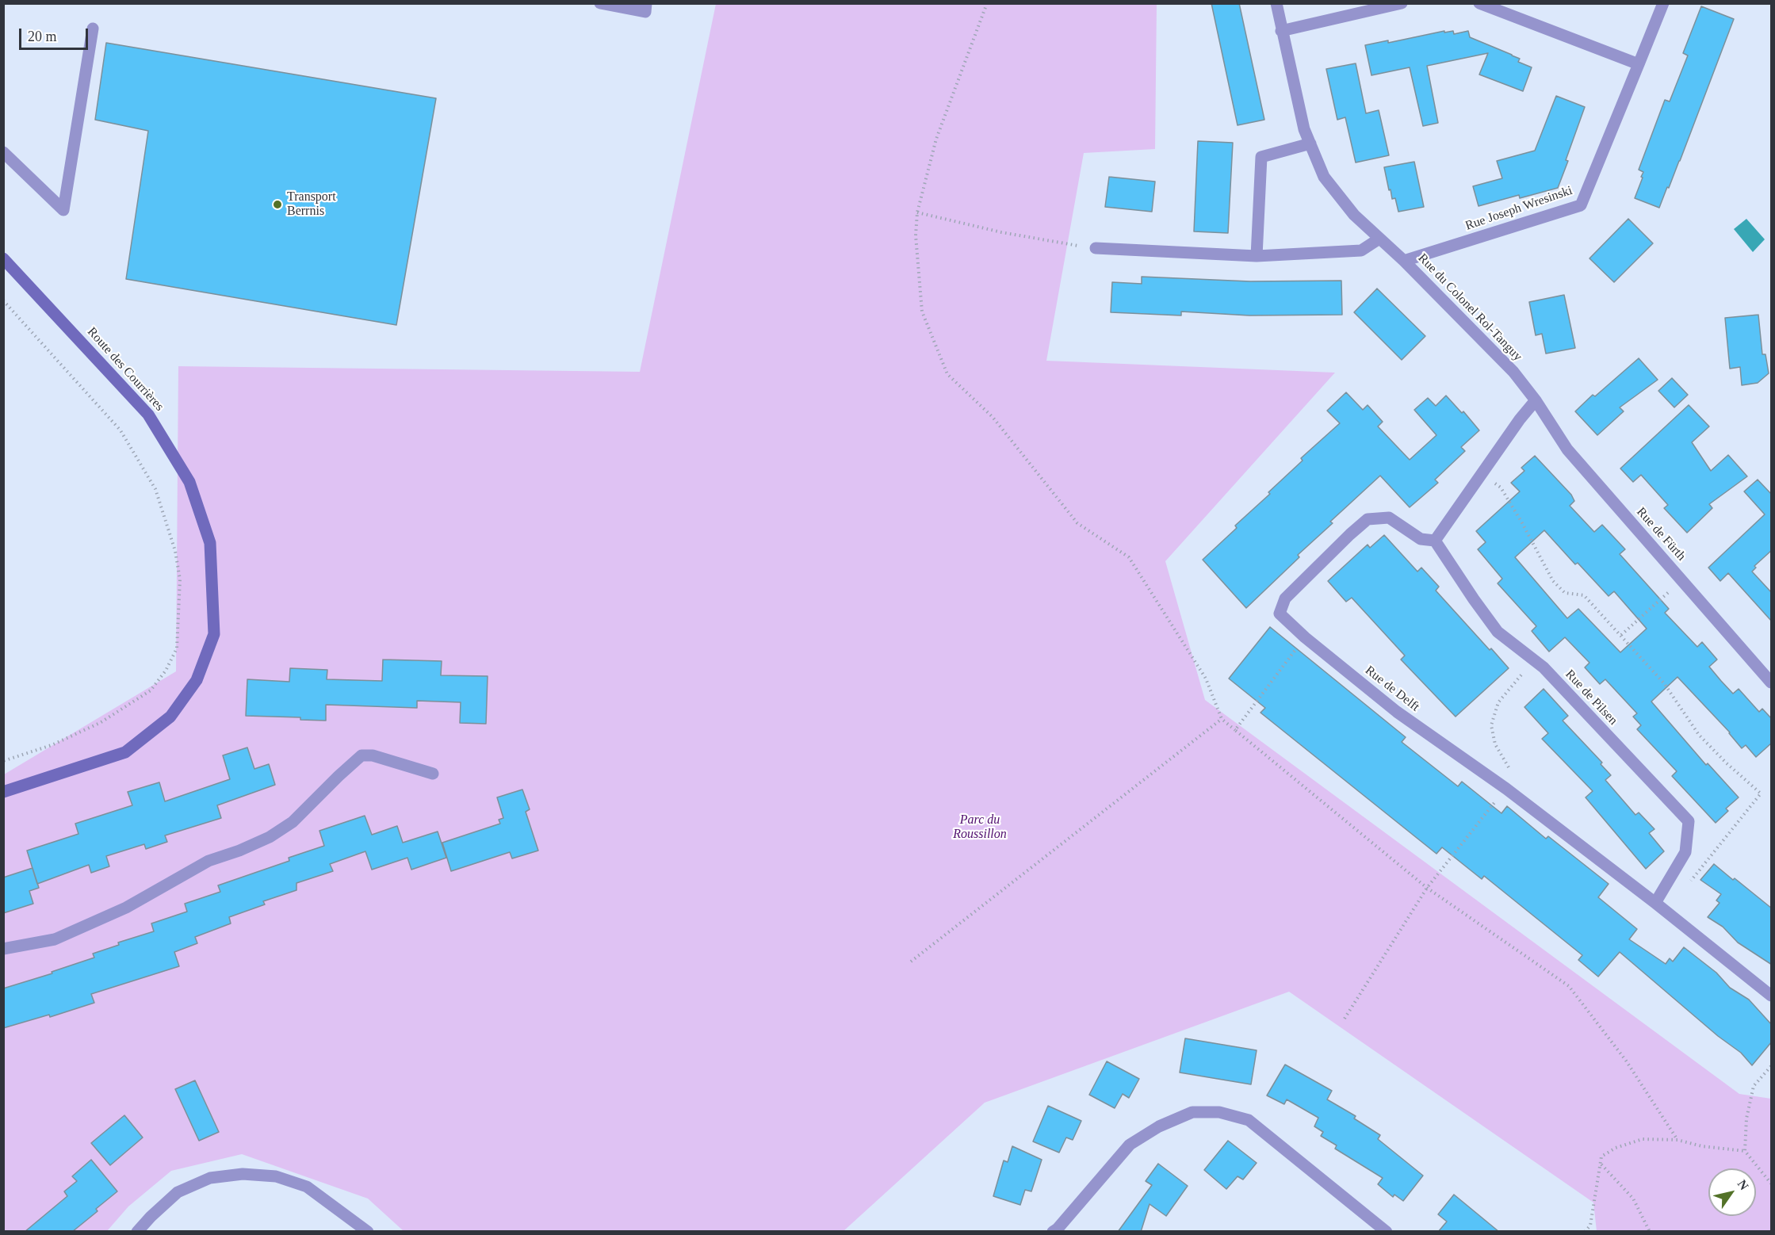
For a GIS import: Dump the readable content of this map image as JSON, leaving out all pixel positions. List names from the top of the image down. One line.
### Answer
{"streets":{"main road":["Route des Courrières"],"street":["Rue Joseph Wresinski","Rue du Colonel Rol-Tanguy","Rue de Fürth","Rue de Delft","Rue de Pilsen"]},"crossings":[["Rue Joseph Wresinski","Rue du Colonel Rol-Tanguy"],["Rue du Colonel Rol-Tanguy","Rue de Fürth"],["Rue de Delft","Rue de Pilsen"]],"parks":["Parc du Roussillon"],"places":["Transport Berrnis"],"scale_bar":"20 m","north":"top right"}
